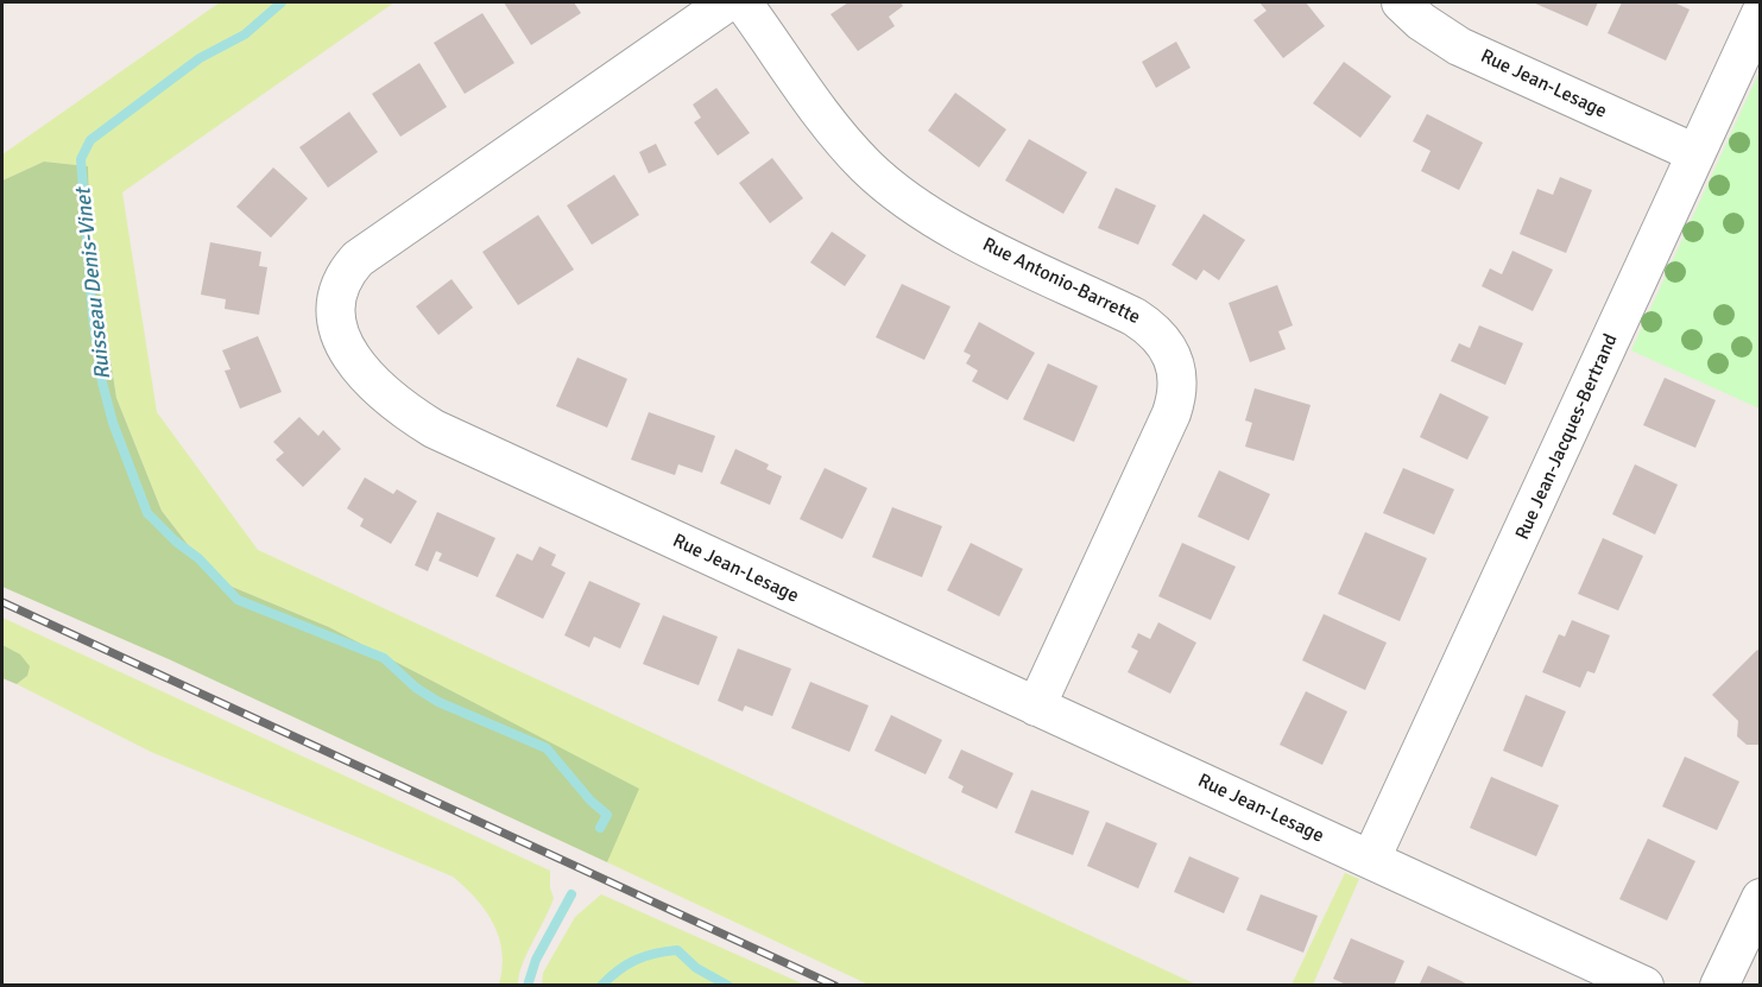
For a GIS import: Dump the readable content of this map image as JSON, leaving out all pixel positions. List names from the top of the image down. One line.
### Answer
{"streets":{"street":["Rue Jean-Lesage","Rue Antonio-Barrette","Rue Jean-Jacques-Bertrand"]},"crossings":[["Rue Jean-Lesage","Rue Antonio-Barrette"],["Rue Jean-Lesage","Rue Jean-Jacques-Bertrand"]],"water":["Ruisseau Denis-Vinet"]}
